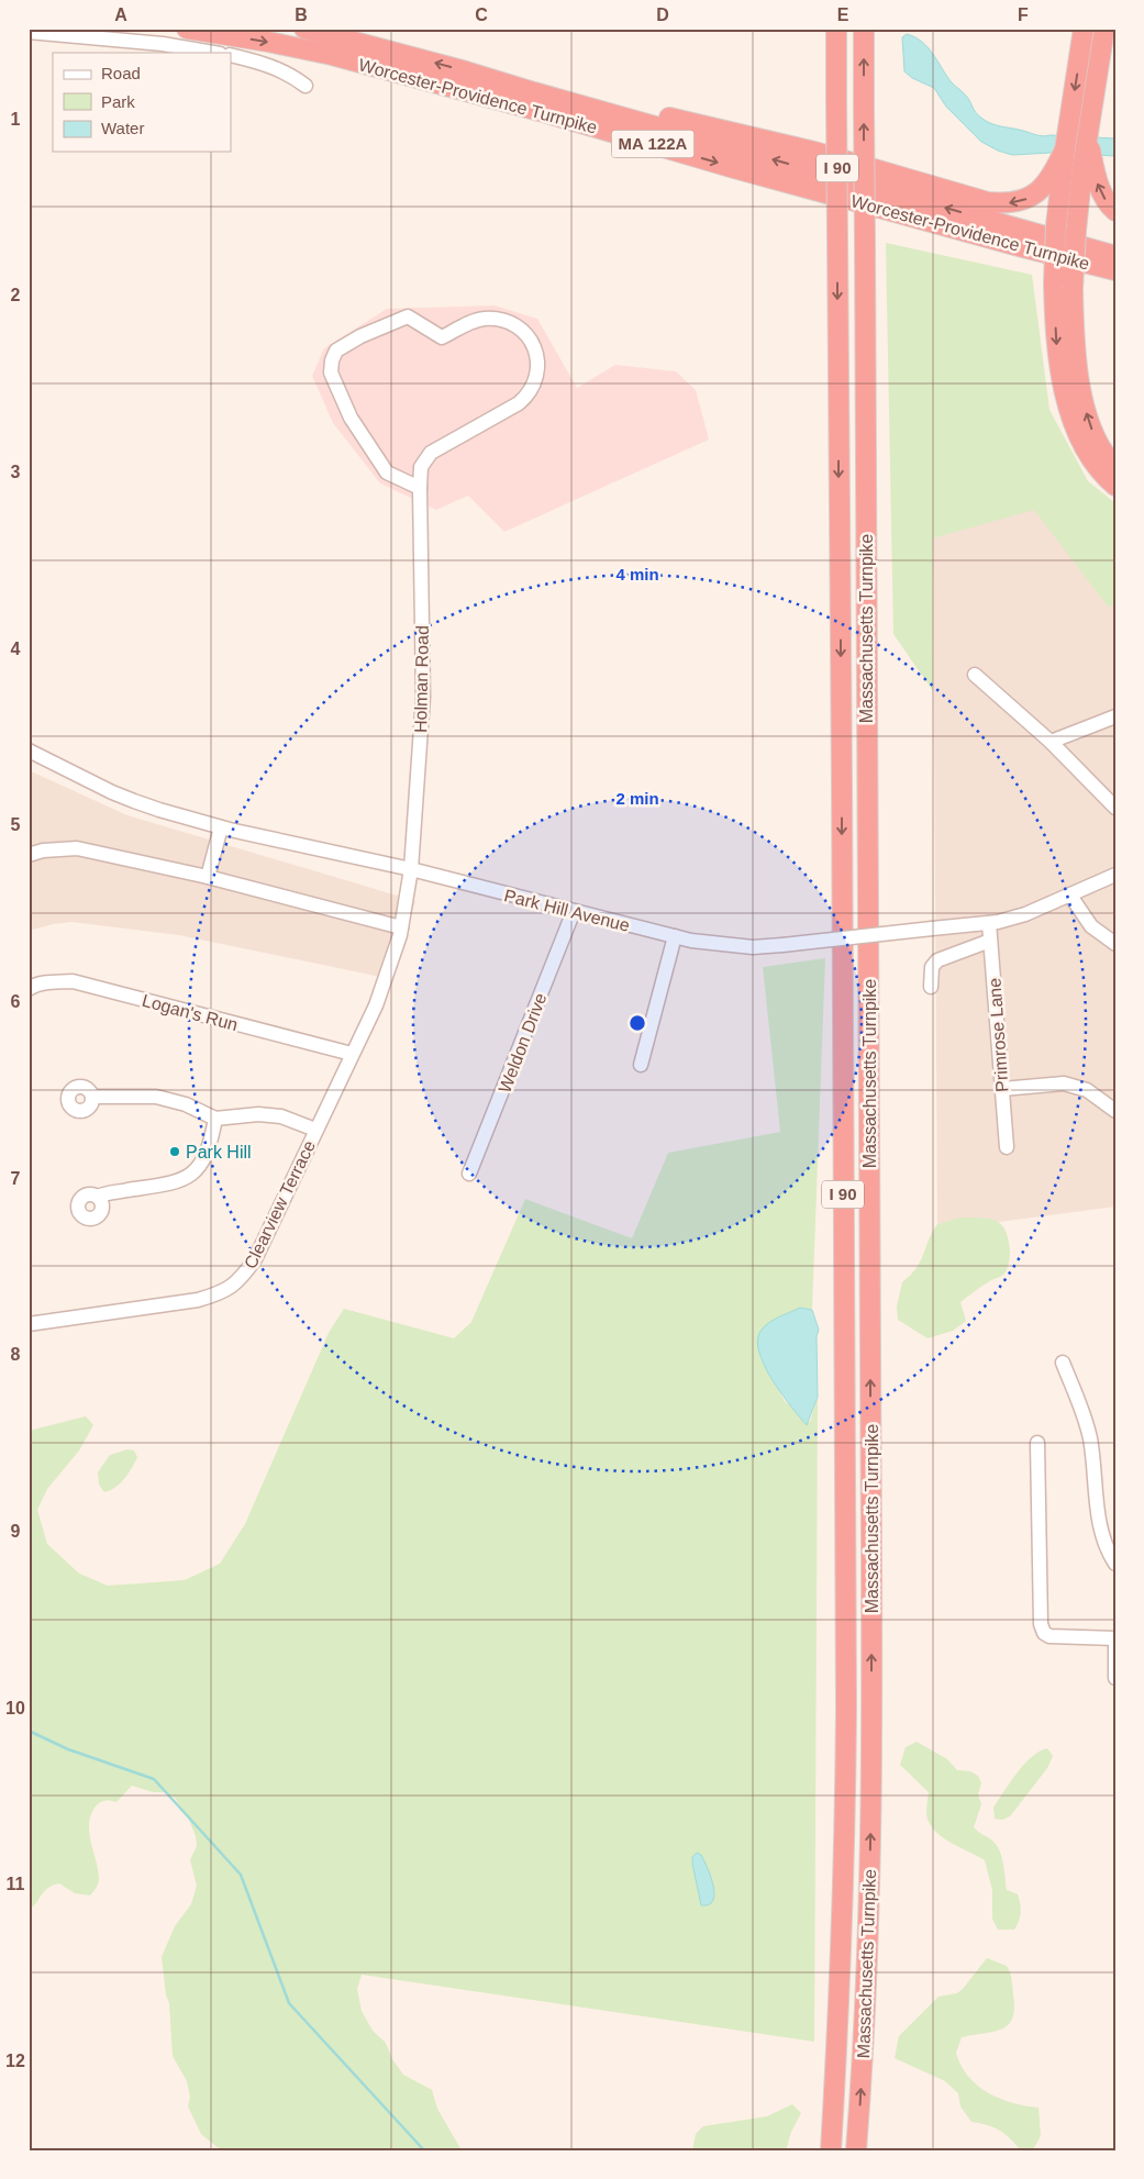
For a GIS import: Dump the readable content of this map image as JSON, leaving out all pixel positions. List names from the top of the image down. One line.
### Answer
{"streets":{"highway":["Worcester-Providence Turnpike","MA 122A","I 90","Massachusetts Turnpike"],"street":["Holman Road","Park Hill Avenue","Logan's Run","Primrose Lane","Weldon Drive","Clearview Terrace"]},"crossings":[["Holman Road","Park Hill Avenue"],["Holman Road","Clearview Terrace"],["Park Hill Avenue","Primrose Lane"],["Park Hill Avenue","Weldon Drive"],["Park Hill Avenue","Clearview Terrace"],["Logan's Run","Clearview Terrace"]],"places":["Park Hill"],"legend":["Road","Park","Water"],"grid":{"columns":["A","B","C","D","E","F"],"rows":["1","2","3","4","5","6","7","8","9","10","11","12"]},"rings":["4 min","2 min"]}
